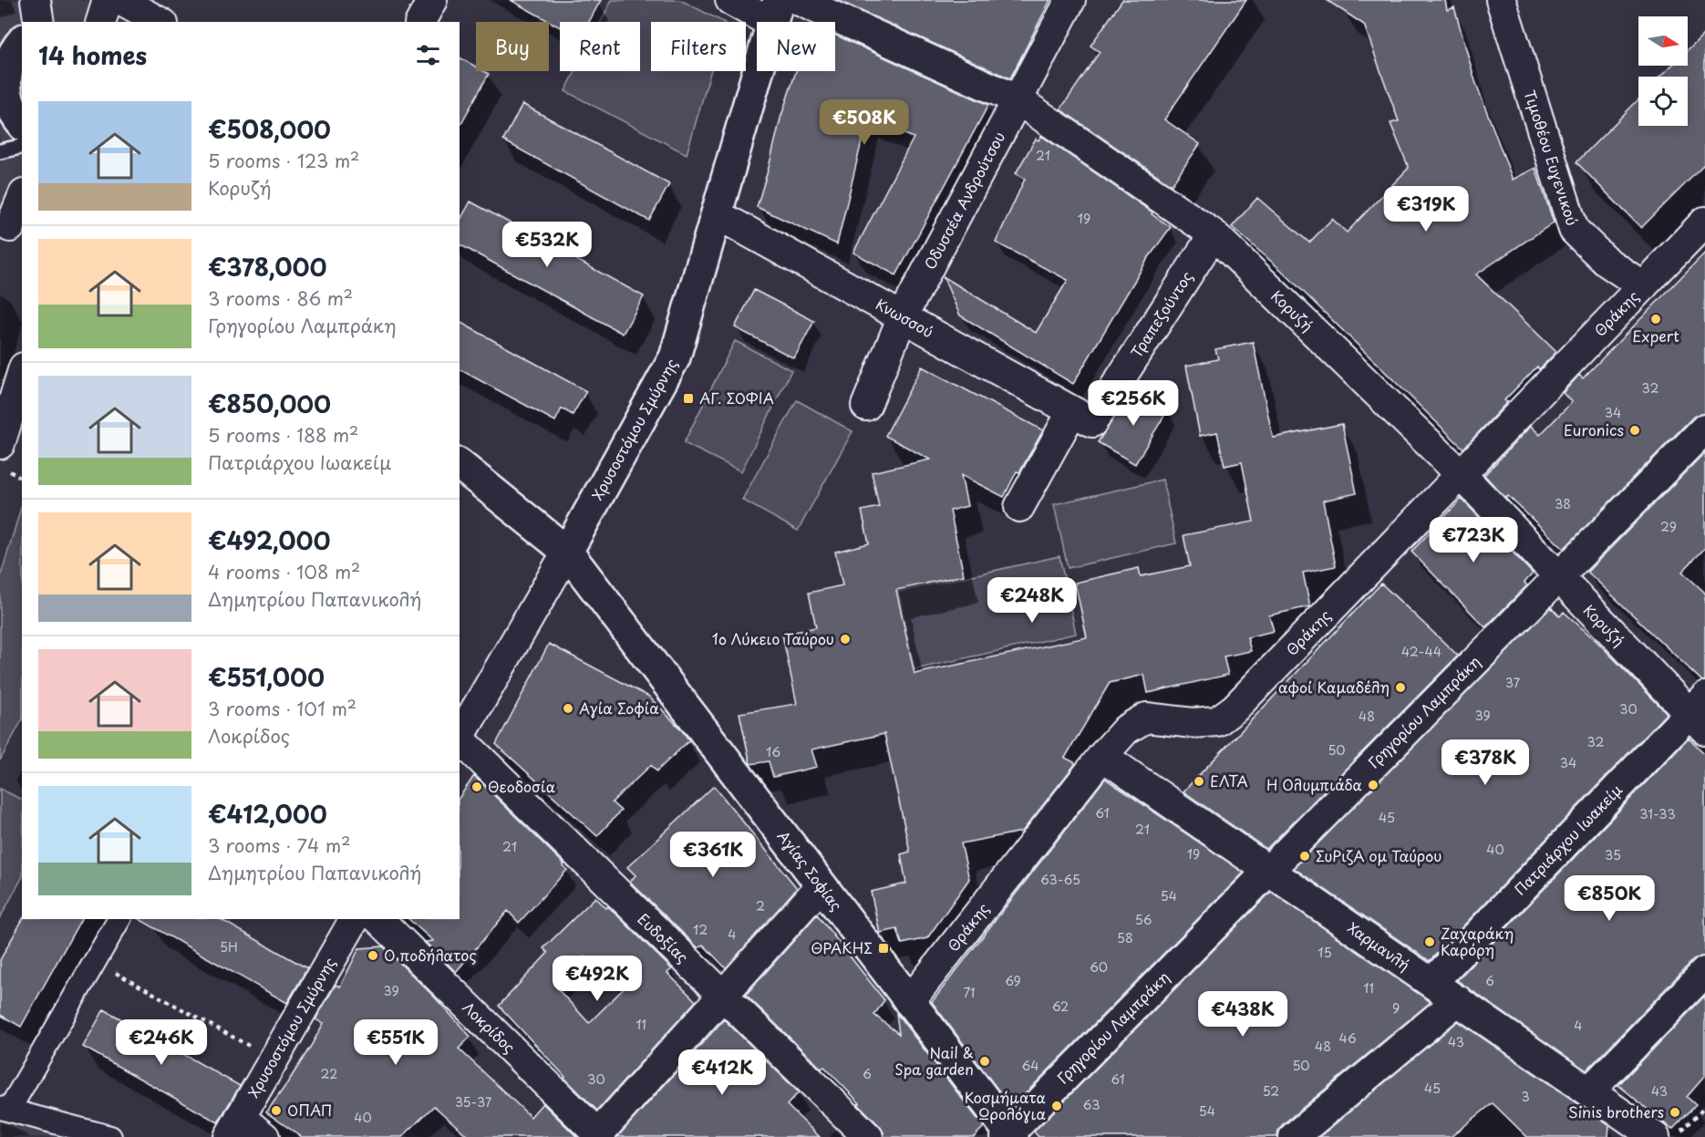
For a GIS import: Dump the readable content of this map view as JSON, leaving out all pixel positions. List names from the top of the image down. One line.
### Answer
{"streets":{"street":["Τιμοθέου Ευγενικού","Οδυσσέα Ανδρούτσου","Κορυζή","Θράκης","Τραπεζούντος","Κνωσσού","Χρυσοστόμου Σμύρνης","Γρηγορίου Λαμπράκη","Πατριάρχου Ιωακείμ","Αγίας Σοφίας","Ευδοξίας","Χαρμανλή","Λοκρίδος"]},"crossings":[["Τιμοθέου Ευγενικού","Θράκης"],["Οδυσσέα Ανδρούτσου","Κορυζή"],["Οδυσσέα Ανδρούτσου","Κνωσσού"],["Κορυζή","Θράκης"],["Κορυζή","Τραπεζούντος"],["Κορυζή","Γρηγορίου Λαμπράκη"],["Κορυζή","Πατριάρχου Ιωακείμ"],["Θράκης","Αγίας Σοφίας"],["Θράκης","Χαρμανλή"],["Τραπεζούντος","Κνωσσού"],["Κνωσσού","Χρυσοστόμου Σμύρνης"],["Χρυσοστόμου Σμύρνης","Αγίας Σοφίας"],["Γρηγορίου Λαμπράκη","Αγίας Σοφίας"],["Γρηγορίου Λαμπράκη","Χαρμανλή"],["Πατριάρχου Ιωακείμ","Χαρμανλή"]],"places":{"other":["Expert","Euronics","1ο Λύκειο Ταύρου","αφοί Καμαδέλη","Αγία Σοφία","ΕΛΤΑ","Η Ολυμπιάδα","Θεοδοσία","ΣυΡιζΑ ομ Ταύρου","Ζαχαράκη Καρόρη","Ο ποδήλατος","Nail & Spa garden","Κοσμήματα Ωρολόγια","ΟΠΑΠ","Sinis brothers"],"transit":["ΑΓ. ΣΟΦΙΑ","ΘΡΑΚΗΣ"]},"house_numbers":["21","19","32","34","38","29","42-44","37","30","39","48","32","50","16","34","61","31-33","45","21","21","40","19","35","63-65","54","2","56","12","4","58","5Η","15","60","69","6","11","39","71","62","9","11","4","46","43","48","64","50","22","6","30","61","45","52","43","3","35-37","63","54","40"],"north":"right","page":{"chip":["Buy","Rent","Filters","New"],"heading":"14 homes","list":[{"name":"€508,000","note":"5 rooms · 123 m² · Κορυζή"},{"name":"€378,000","note":"3 rooms · 86 m² · Γρηγορίου Λαμπράκη"},{"name":"€850,000","note":"5 rooms · 188 m² · Πατριάρχου Ιωακείμ"},{"name":"€492,000","note":"4 rooms · 108 m² · Δημητρίου Παπανικολή"},{"name":"€551,000","note":"3 rooms · 101 m² · Λοκρίδος"},{"name":"€412,000","note":"3 rooms · 74 m² · Δημητρίου Παπανικολή"}],"price":["€508K","€319K","€532K","€256K","€723K","€248K","€378K","€361K","€850K","€492K","€438K","€246K","€551K","€412K"]}}
